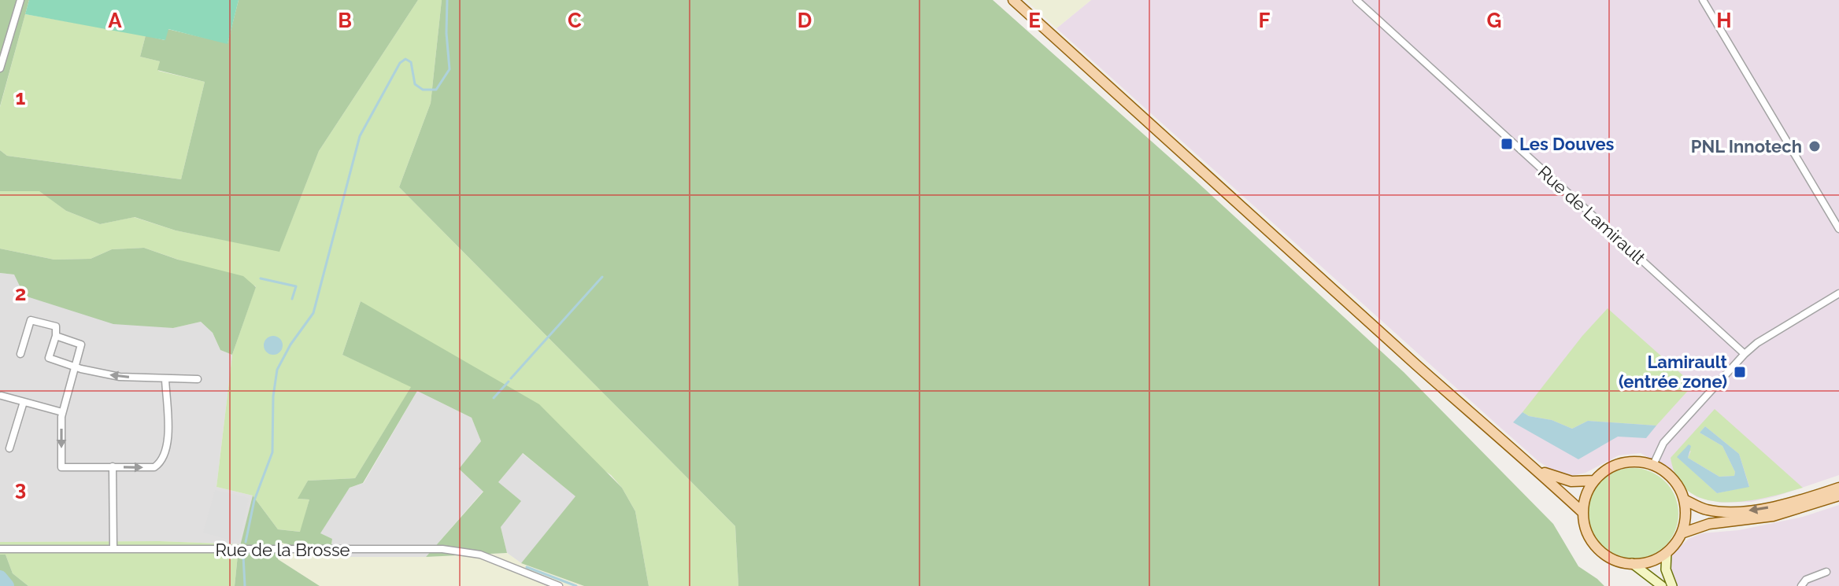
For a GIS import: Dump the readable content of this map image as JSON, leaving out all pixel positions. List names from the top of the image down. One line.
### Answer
{"streets":{"street":["Rue de Lamirault","Rue de la Brosse"]},"places":{"transit":["Les Douves","Lamirault (entrée zone)"],"other":["PNL Innotech"]},"grid":{"columns":["A","B","C","D","E","F","G","H"],"rows":["1","2","3"]}}
